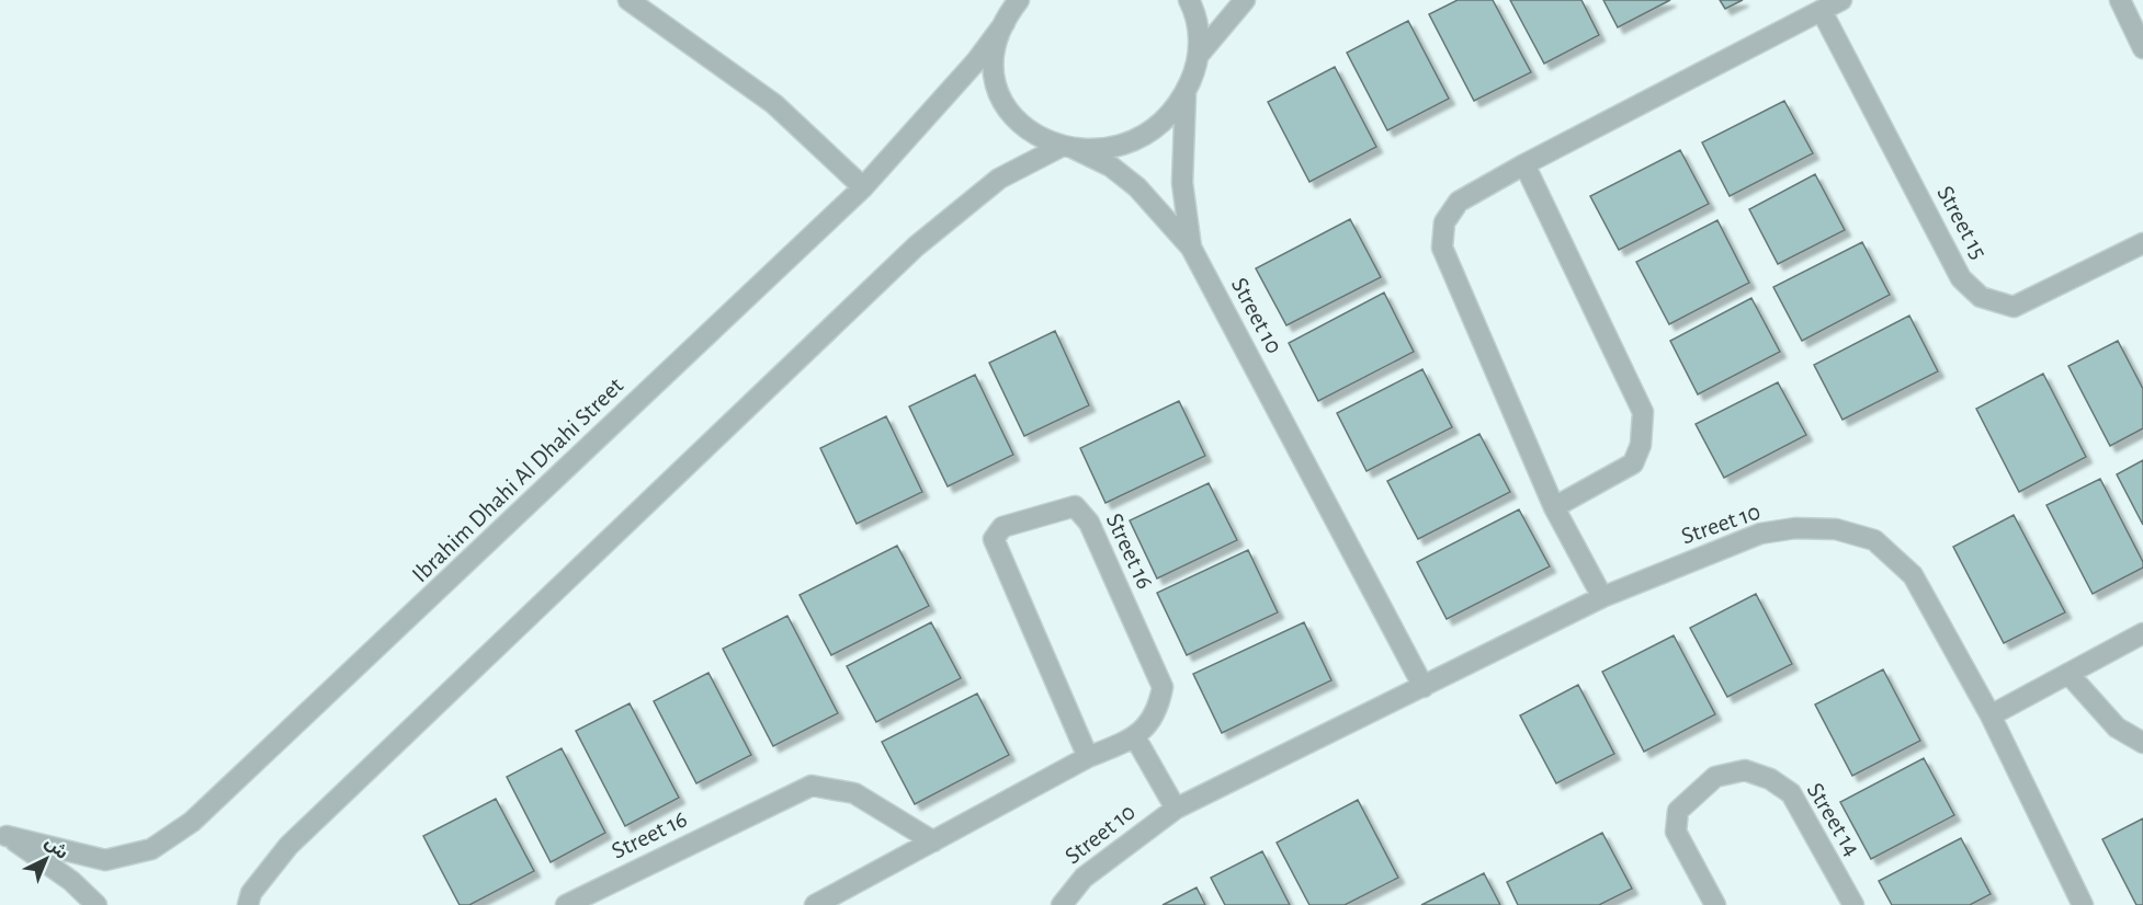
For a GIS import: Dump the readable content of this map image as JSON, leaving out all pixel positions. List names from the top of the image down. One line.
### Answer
{"streets":{"street":["Street 15","Street 10","Ibrahim Dhahi Al Dhahi Street","Street 16","Street 14"]},"crossings":[["Street 10","Ibrahim Dhahi Al Dhahi Street"]],"north":"top right"}
